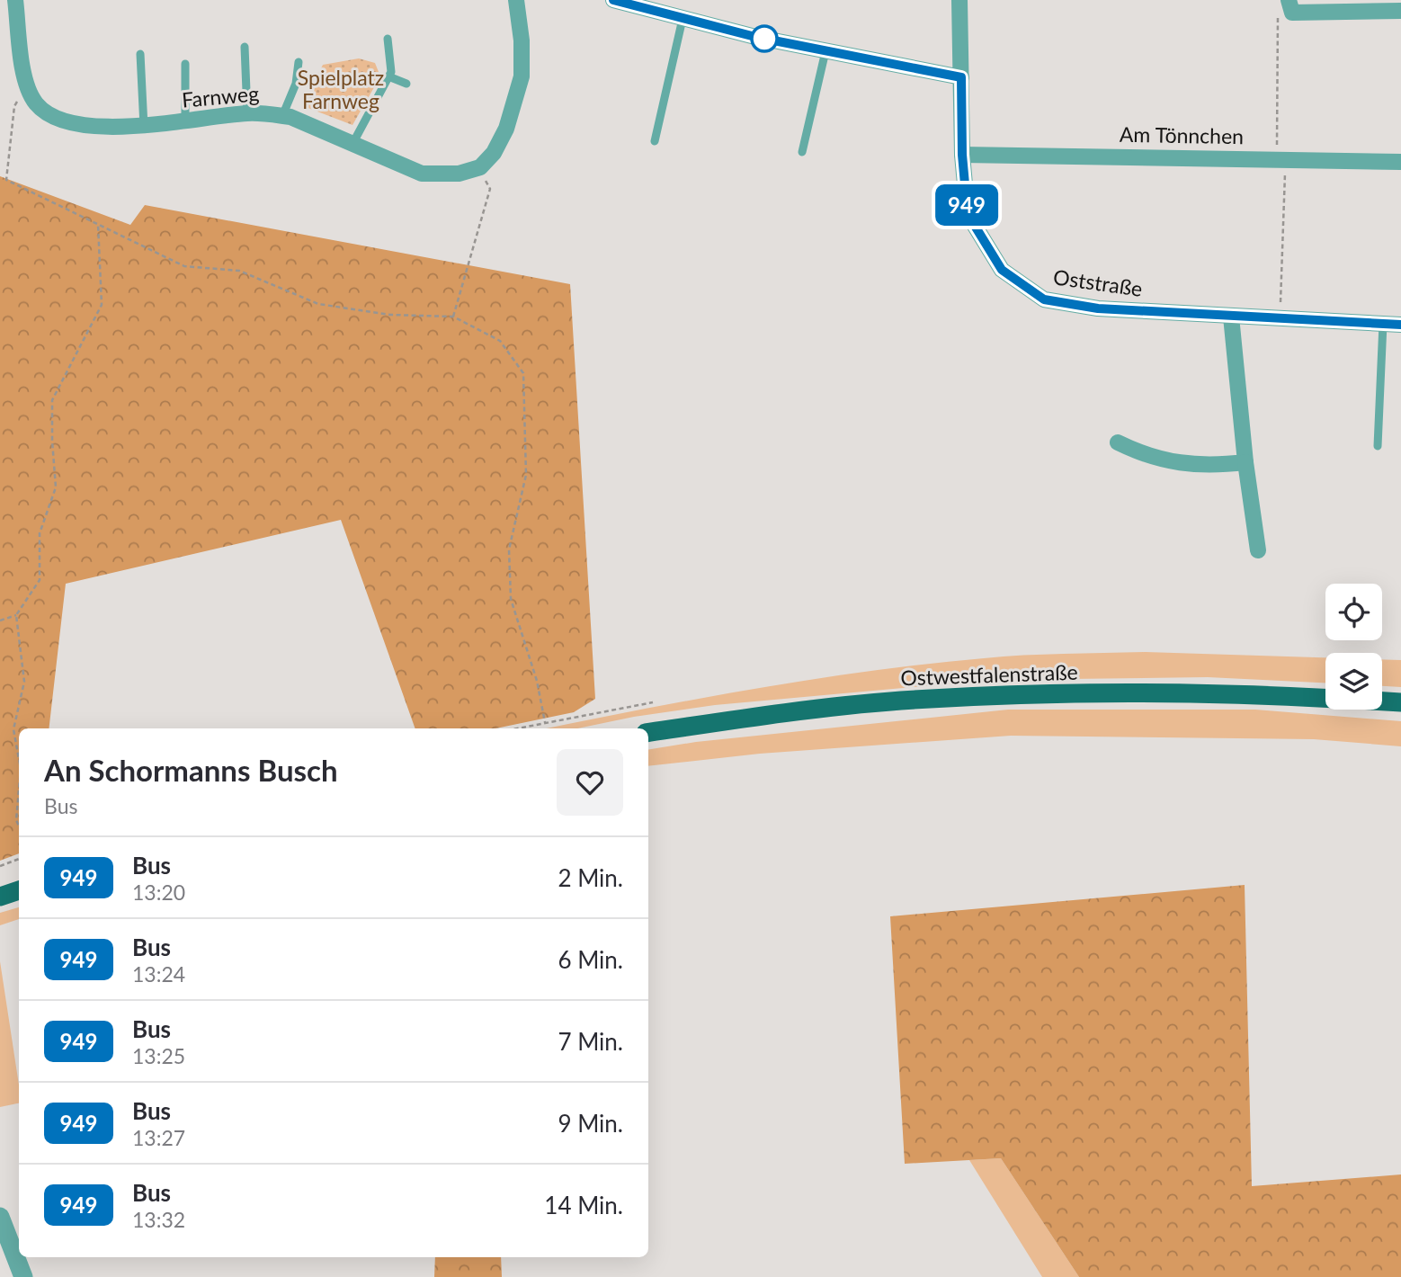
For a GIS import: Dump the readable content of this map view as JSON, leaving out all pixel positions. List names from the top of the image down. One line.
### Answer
{"streets":{"main road":["Ostwestfalenstraße"],"street":["Farnweg","Am Tönnchen","Oststraße"]},"crossings":[["Am Tönnchen","Oststraße"]],"parks":["Spielplatz Farnweg"],"lines":["bus line 949"],"page":{"on_map":"949","heading":["An Schormanns Busch","Bus"],"list":[{"mark":"949","name":"Bus","note":"13:20","value":"2 Min."},{"mark":"949","name":"Bus","note":"13:24","value":"6 Min."},{"mark":"949","name":"Bus","note":"13:25","value":"7 Min."},{"mark":"949","name":"Bus","note":"13:27","value":"9 Min."},{"mark":"949","name":"Bus","note":"13:32","value":"14 Min."}]}}
